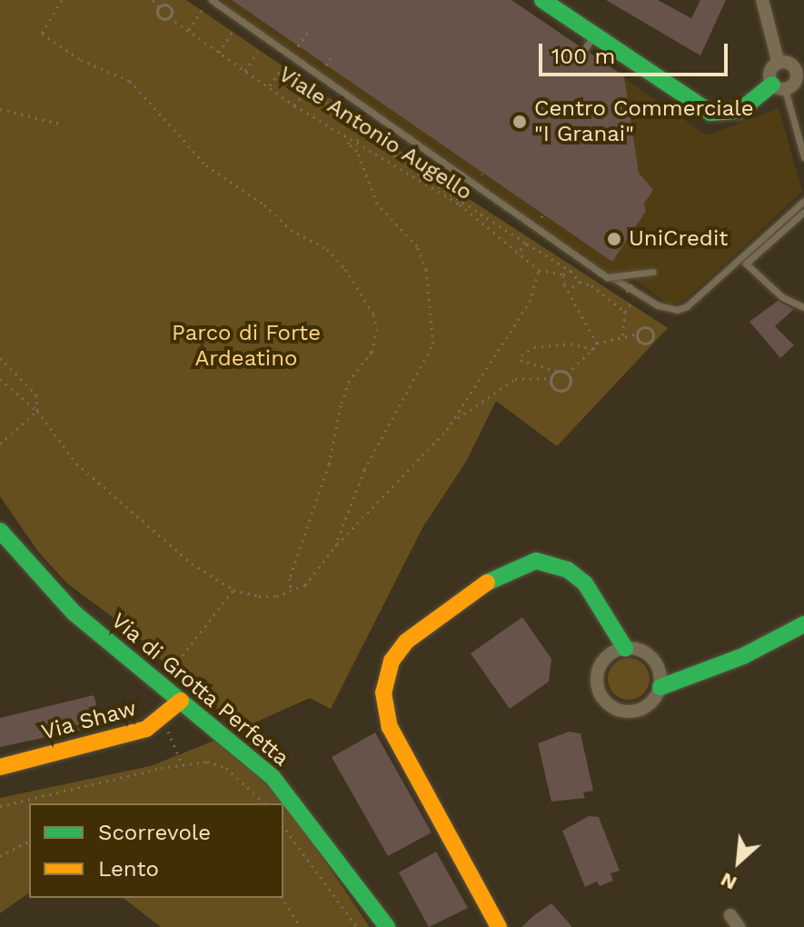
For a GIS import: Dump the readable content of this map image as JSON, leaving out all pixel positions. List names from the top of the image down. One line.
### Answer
{"streets":{"street":["Via di Grotta Perfetta","Via Shaw"],"path":["Viale Antonio Augello"]},"crossings":[["Via di Grotta Perfetta","Via Shaw"]],"parks":["Parco di Forte Ardeatino"],"places":["Centro Commerciale \"I Granai\"","UniCredit"],"legend":["Scorrevole","Lento"],"scale_bar":"100 m","north":"bottom left"}
